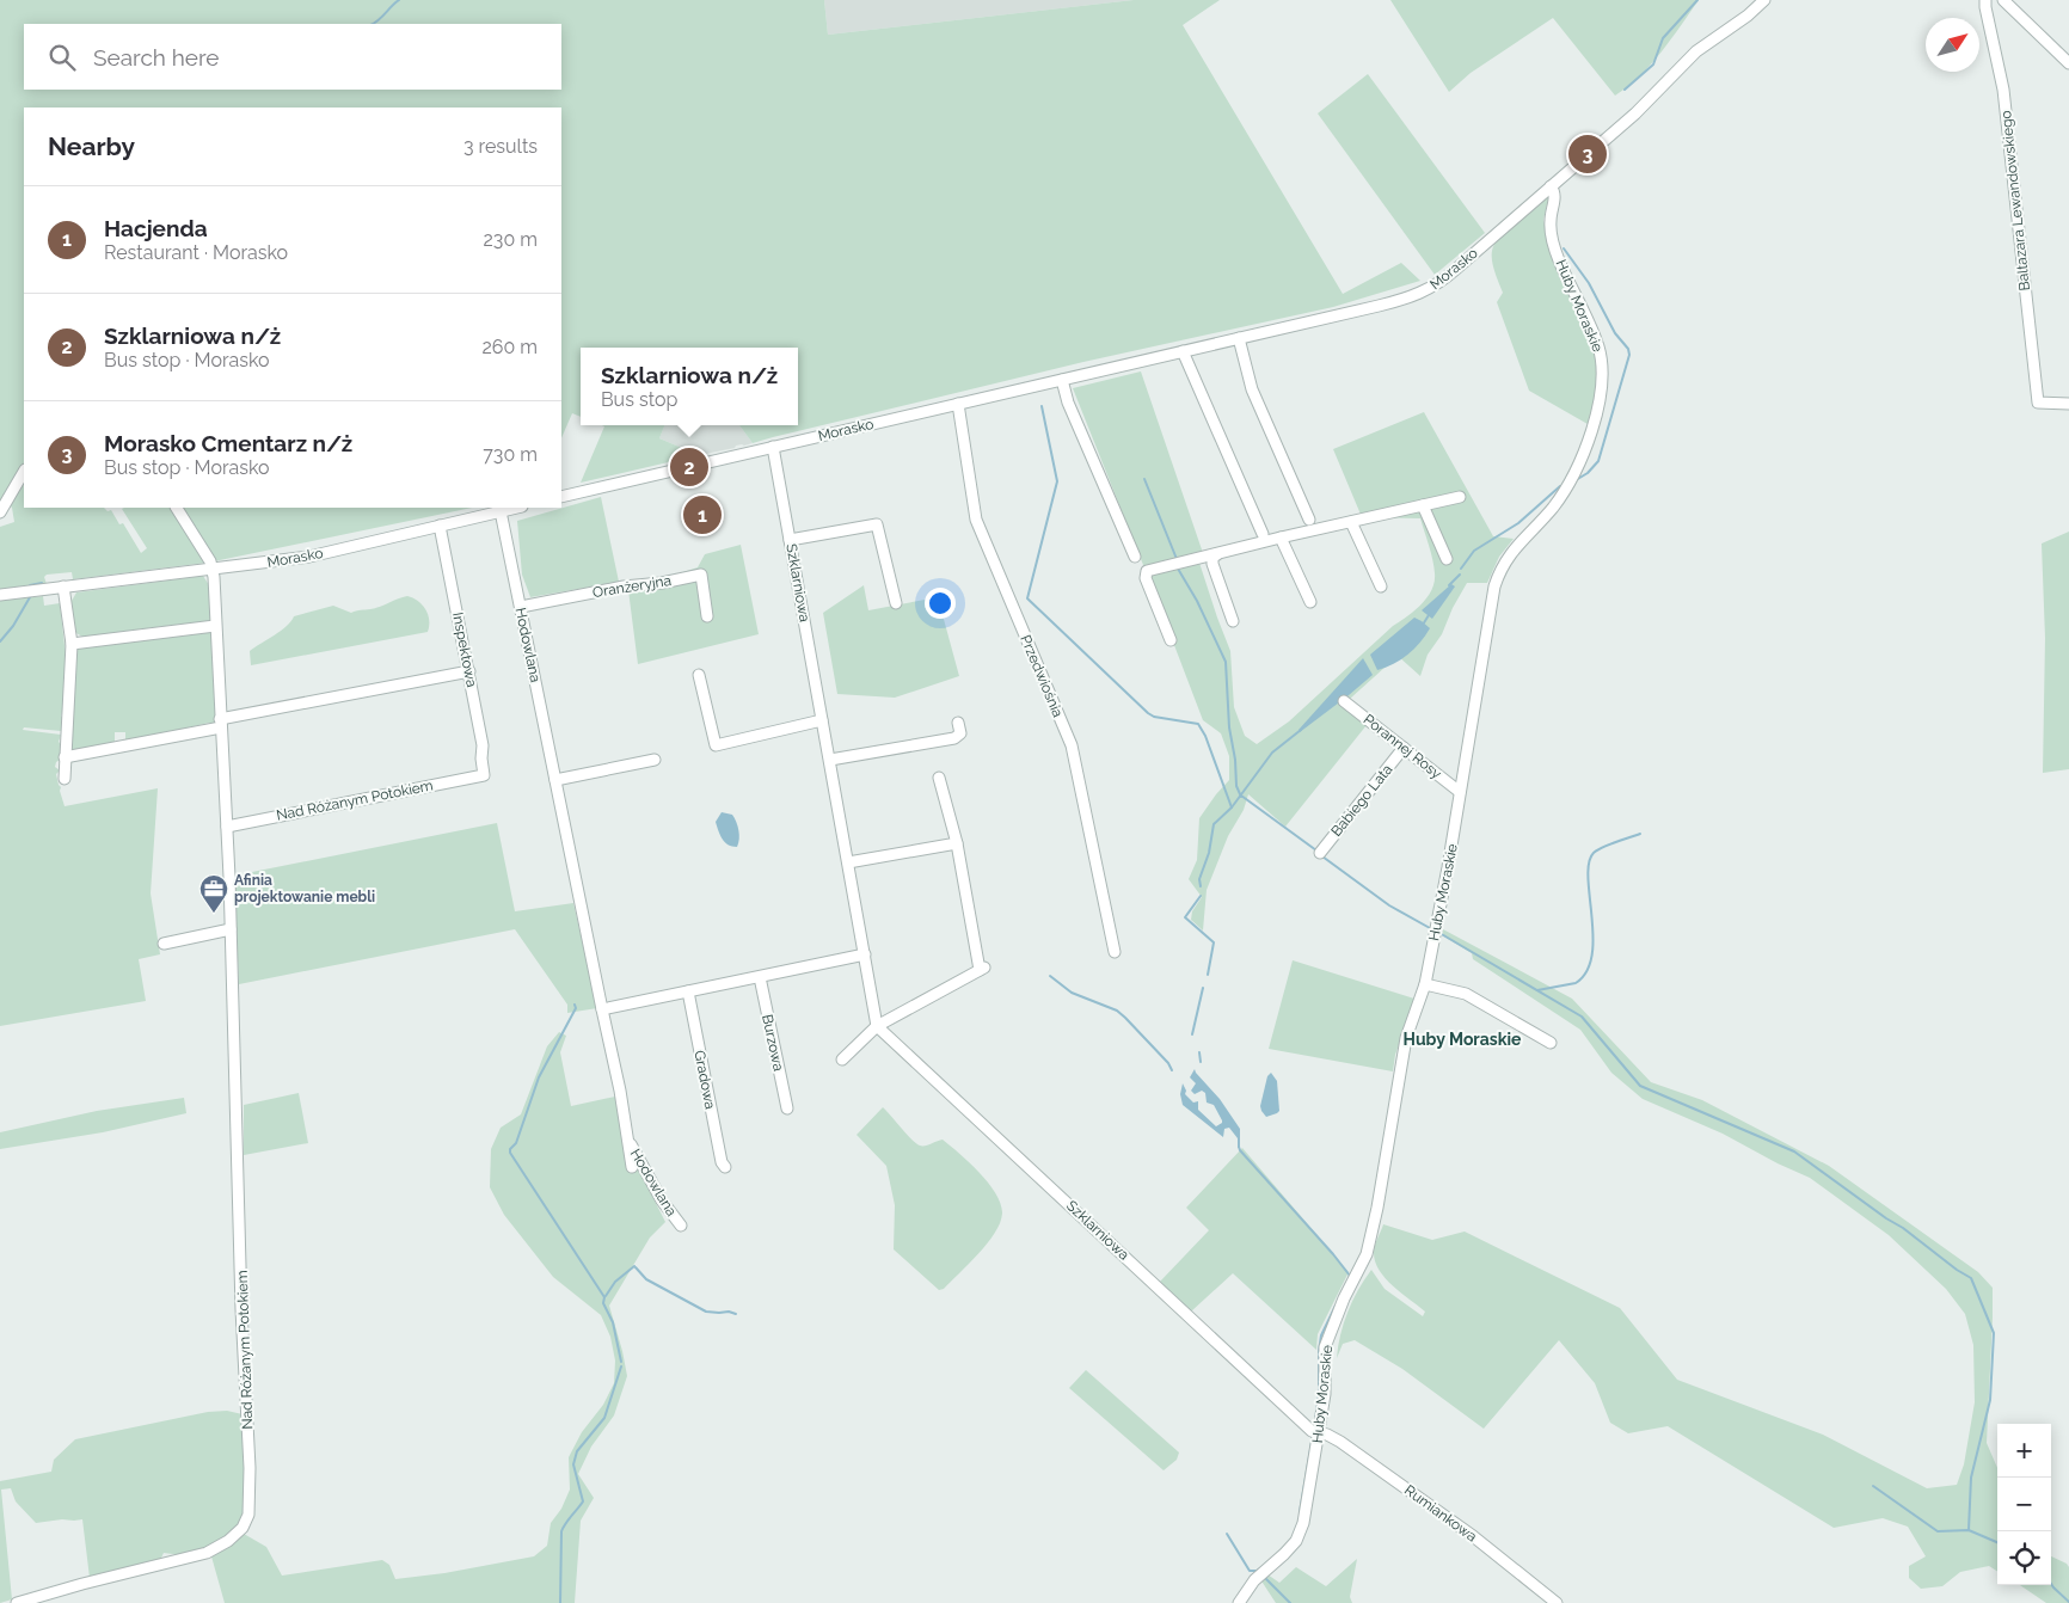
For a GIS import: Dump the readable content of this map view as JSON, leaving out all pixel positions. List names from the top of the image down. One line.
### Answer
{"streets":{"street":["Baltazara Lewandowskiego","Morasko","Huby Moraskie","Szklarniowa","Oranżeryjna","Hodowlana","Inspektowa","Przedwiośnia","Porannej Rosy","Nad Różanym Potokiem","Babiego Lata","Burzowa","Gradowa","Rumiankowa"]},"crossings":[["Morasko","Huby Moraskie"],["Morasko","Szklarniowa"],["Morasko","Hodowlana"],["Morasko","Inspektowa"],["Morasko","Przedwiośnia"],["Morasko","Nad Różanym Potokiem"],["Huby Moraskie","Szklarniowa"],["Huby Moraskie","Porannej Rosy"],["Huby Moraskie","Rumiankowa"],["Szklarniowa","Rumiankowa"],["Oranżeryjna","Hodowlana"],["Inspektowa","Nad Różanym Potokiem"],["Porannej Rosy","Babiego Lata"]],"districts":["Huby Moraskie"],"places":{"office":["Afinia projektowanie mebli"]},"north":"top right","page":{"search":"Search here","heading":["Nearby","3 results"],"pins":["3","2","1"],"list":[{"mark":"1","name":"Hacjenda","note":"Restaurant · Morasko","value":"230 m"},{"mark":"2","name":"Szklarniowa n/ż","note":"Bus stop · Morasko","value":"260 m"},{"mark":"3","name":"Morasko Cmentarz n/ż","note":"Bus stop · Morasko","value":"730 m"}],"popup":["Szklarniowa n/ż","Bus stop"],"map_buttons":["+","−"]}}
